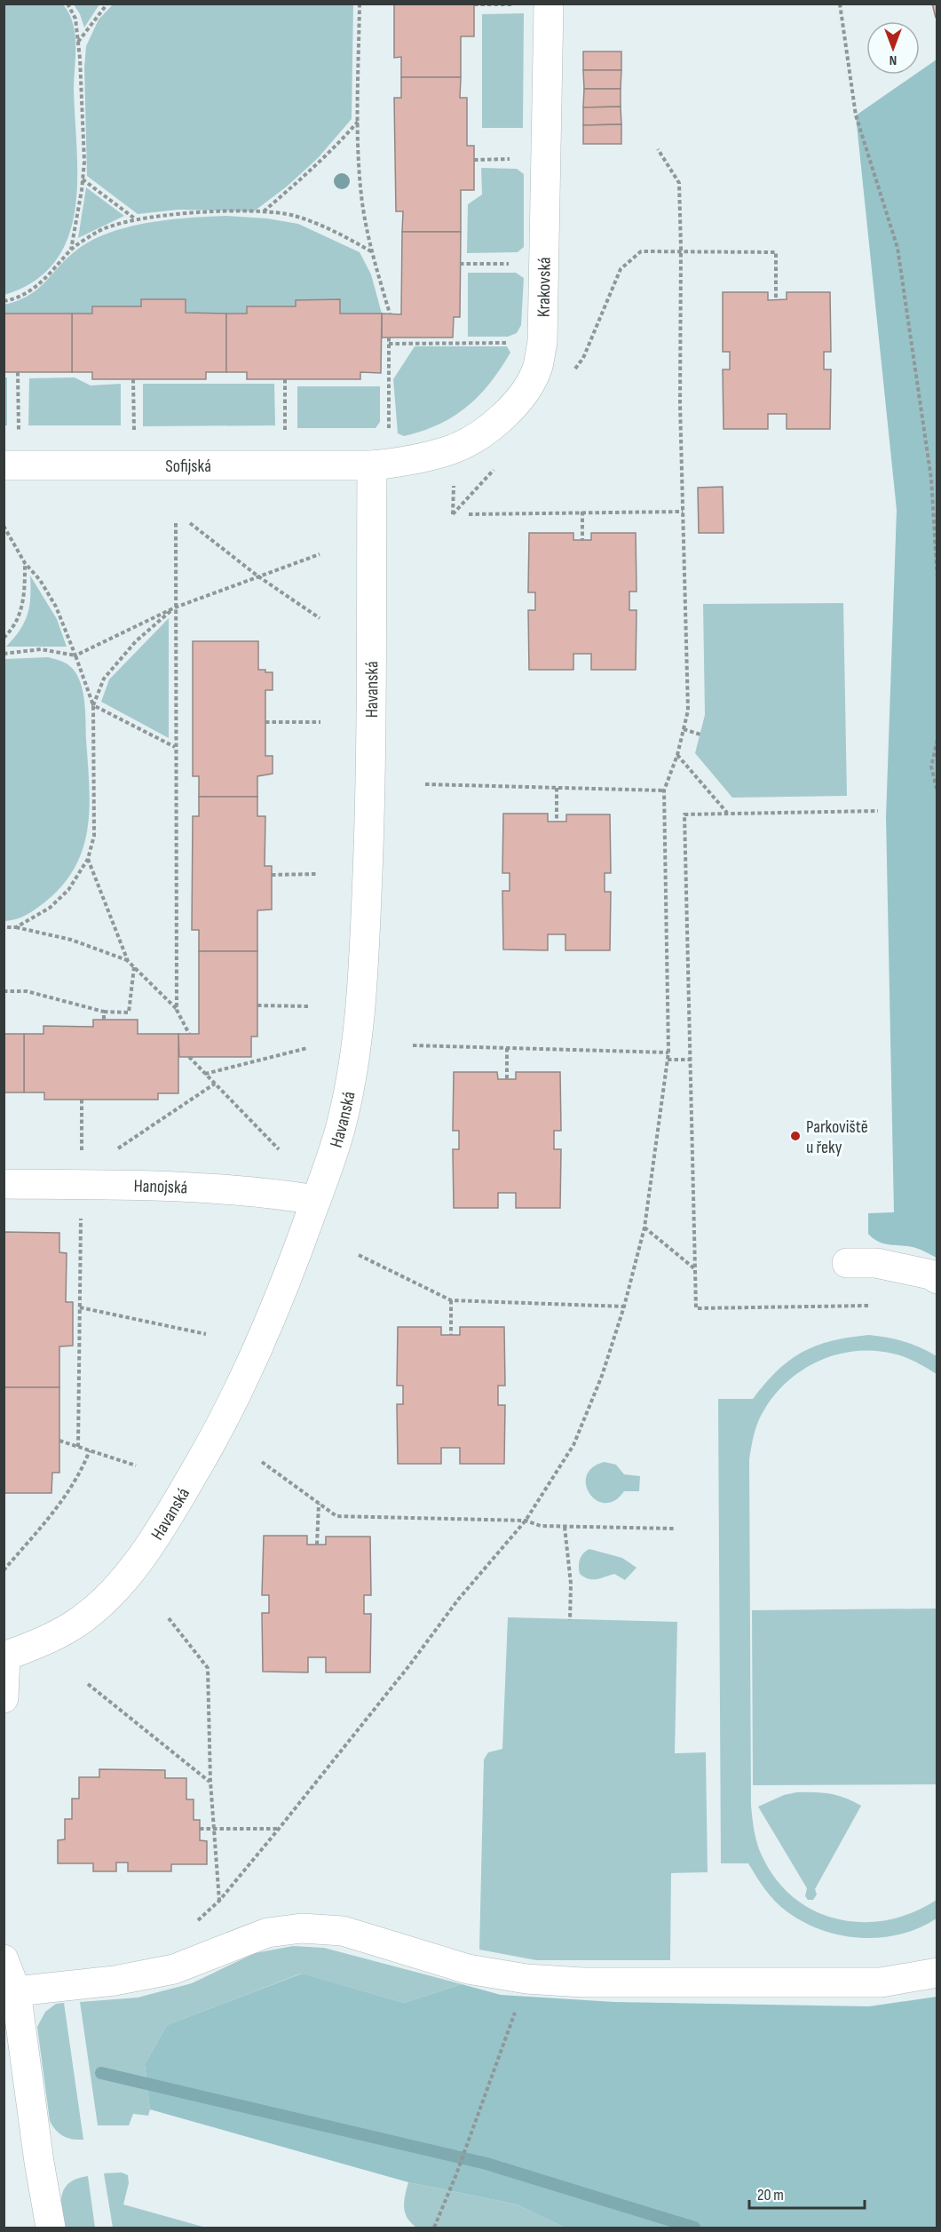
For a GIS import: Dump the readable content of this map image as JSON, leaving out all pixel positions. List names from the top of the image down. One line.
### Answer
{"streets":{"street":["Krakovská","Sofijská","Havanská","Hanojská"]},"crossings":[["Krakovská","Sofijská"],["Krakovská","Havanská"],["Sofijská","Havanská"],["Havanská","Hanojská"]],"places":["Parkoviště u řeky"],"scale_bar":"20 m","north":"bottom"}
